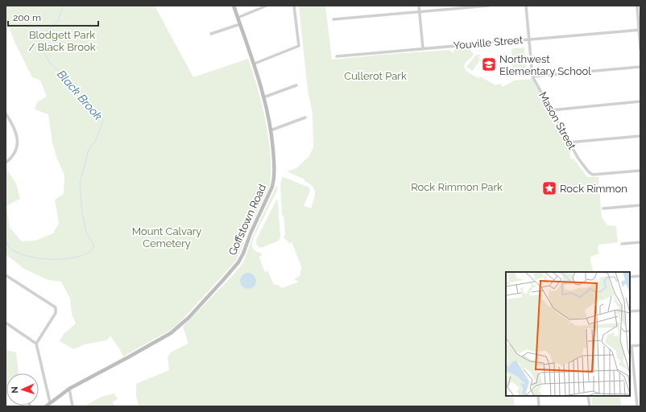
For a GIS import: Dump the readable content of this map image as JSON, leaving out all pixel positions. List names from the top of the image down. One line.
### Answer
{"streets":{"main road":["Goffstown Road"],"street":["Youville Street","Mason Street"]},"crossings":[["Youville Street","Mason Street"]],"water":["Black Brook"],"parks":["Blodgett Park / Black Brook","Cullerot Park","Rock Rimmon Park","Mount Calvary Cemetery"],"places":{"school or university":["Northwest Elementary School"],"place":["Rock Rimmon"]},"scale_bar":"200 m","north":"left"}
